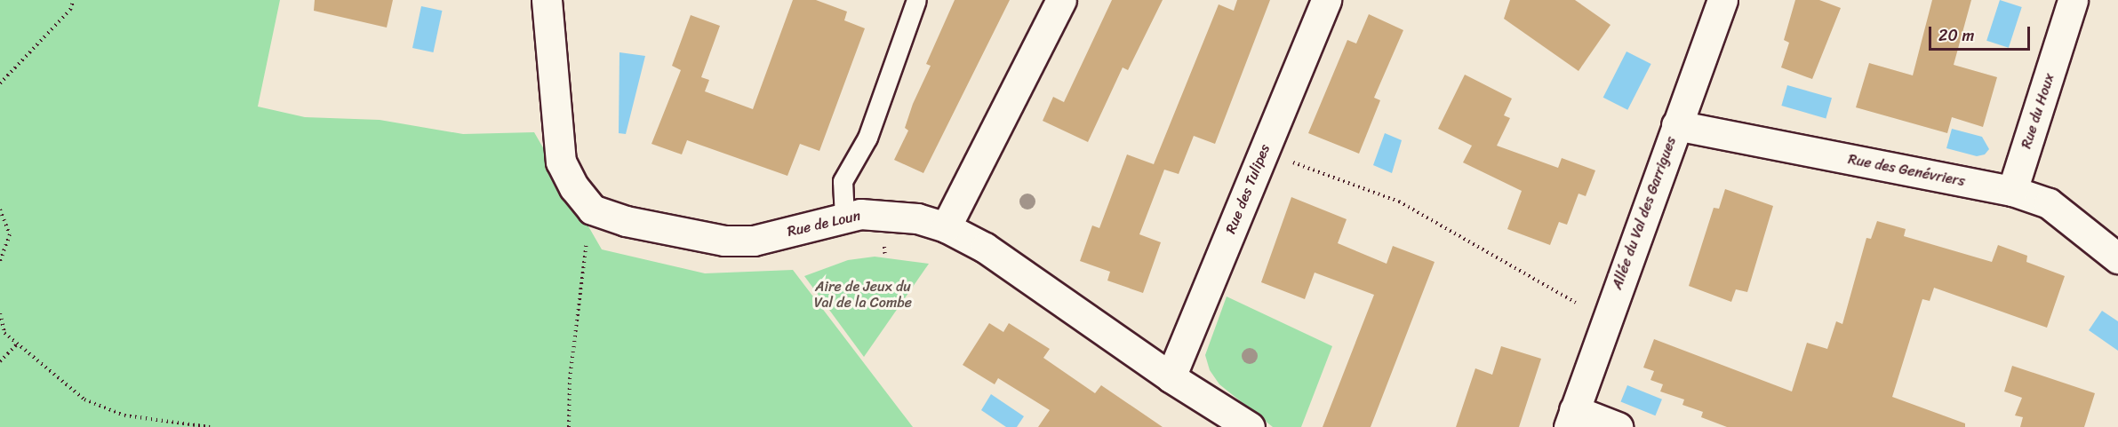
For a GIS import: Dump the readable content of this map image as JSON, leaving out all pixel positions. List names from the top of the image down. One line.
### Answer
{"streets":{"street":["Rue du Houx","Rue des Genévriers","Rue des Tulipes","Allée du Val des Garrigues","Rue de Loun"]},"crossings":[["Rue du Houx","Rue des Genévriers"],["Rue des Genévriers","Allée du Val des Garrigues"],["Rue des Tulipes","Rue de Loun"]],"parks":["Aire de Jeux du Val de la Combe"],"scale_bar":"20 m"}
